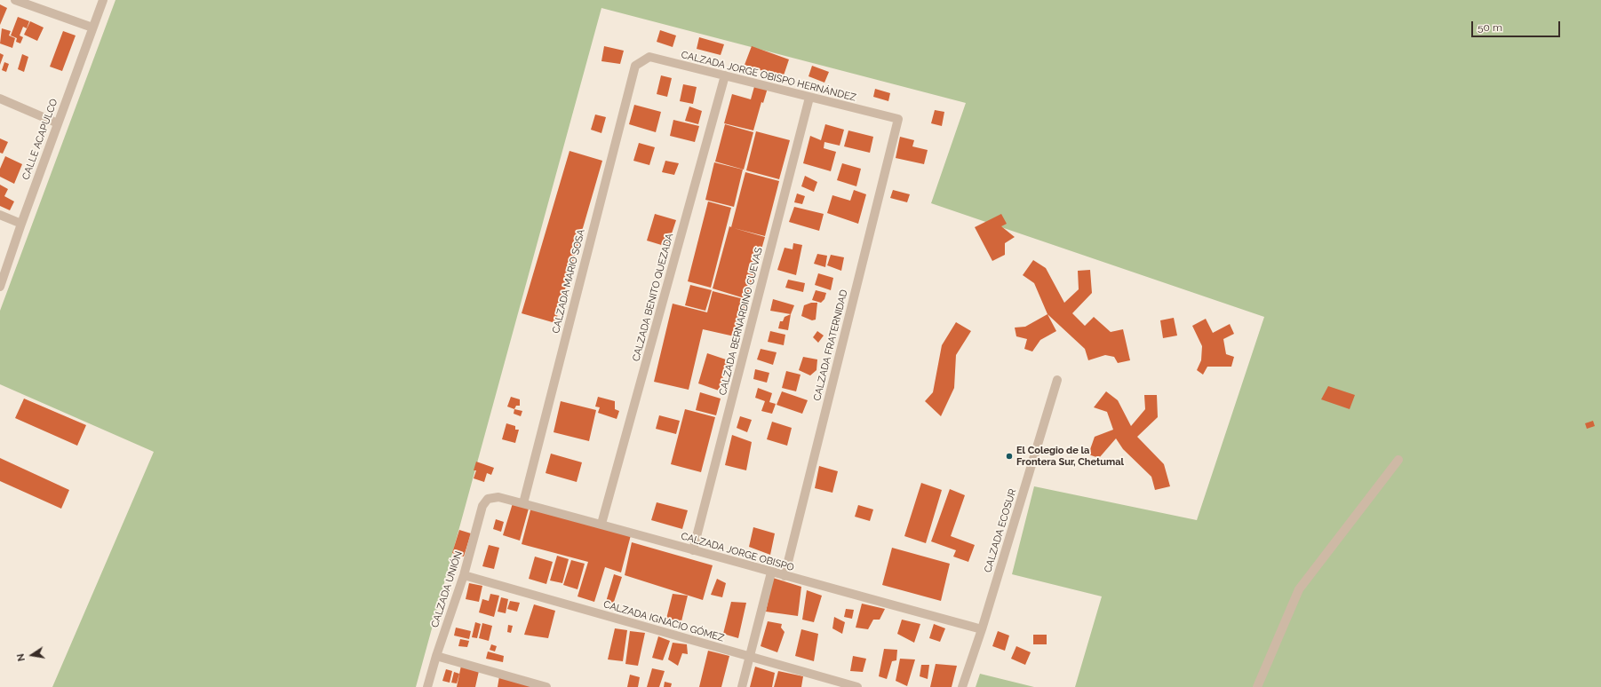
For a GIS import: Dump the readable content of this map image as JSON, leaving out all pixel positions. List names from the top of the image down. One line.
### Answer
{"streets":{"street":["CALZADA JORGE OBISPO HERNÁNDEZ","CALLE ACAPULCO","CALZADA MARIO SOSA","CALZADA BENITO QUEZADA","CALZADA BERNARDINO CUEVAS","CALZADA FRATERNIDAD","CALZADA ECOSUR","CALZADA JORGE OBISPO","CALZADA UNIÓN","CALZADA IGNACIO GÓMEZ"]},"crossings":[["CALZADA JORGE OBISPO HERNÁNDEZ","CALZADA MARIO SOSA"],["CALZADA JORGE OBISPO HERNÁNDEZ","CALZADA BENITO QUEZADA"],["CALZADA JORGE OBISPO HERNÁNDEZ","CALZADA BERNARDINO CUEVAS"],["CALZADA JORGE OBISPO HERNÁNDEZ","CALZADA FRATERNIDAD"],["CALZADA MARIO SOSA","CALZADA JORGE OBISPO"],["CALZADA BENITO QUEZADA","CALZADA JORGE OBISPO"],["CALZADA BERNARDINO CUEVAS","CALZADA JORGE OBISPO"],["CALZADA FRATERNIDAD","CALZADA JORGE OBISPO"],["CALZADA ECOSUR","CALZADA JORGE OBISPO"],["CALZADA JORGE OBISPO","CALZADA UNIÓN"],["CALZADA UNIÓN","CALZADA IGNACIO GÓMEZ"]],"places":["El Colegio de la Frontera Sur, Chetumal"],"scale_bar":"50 m","north":"left"}
